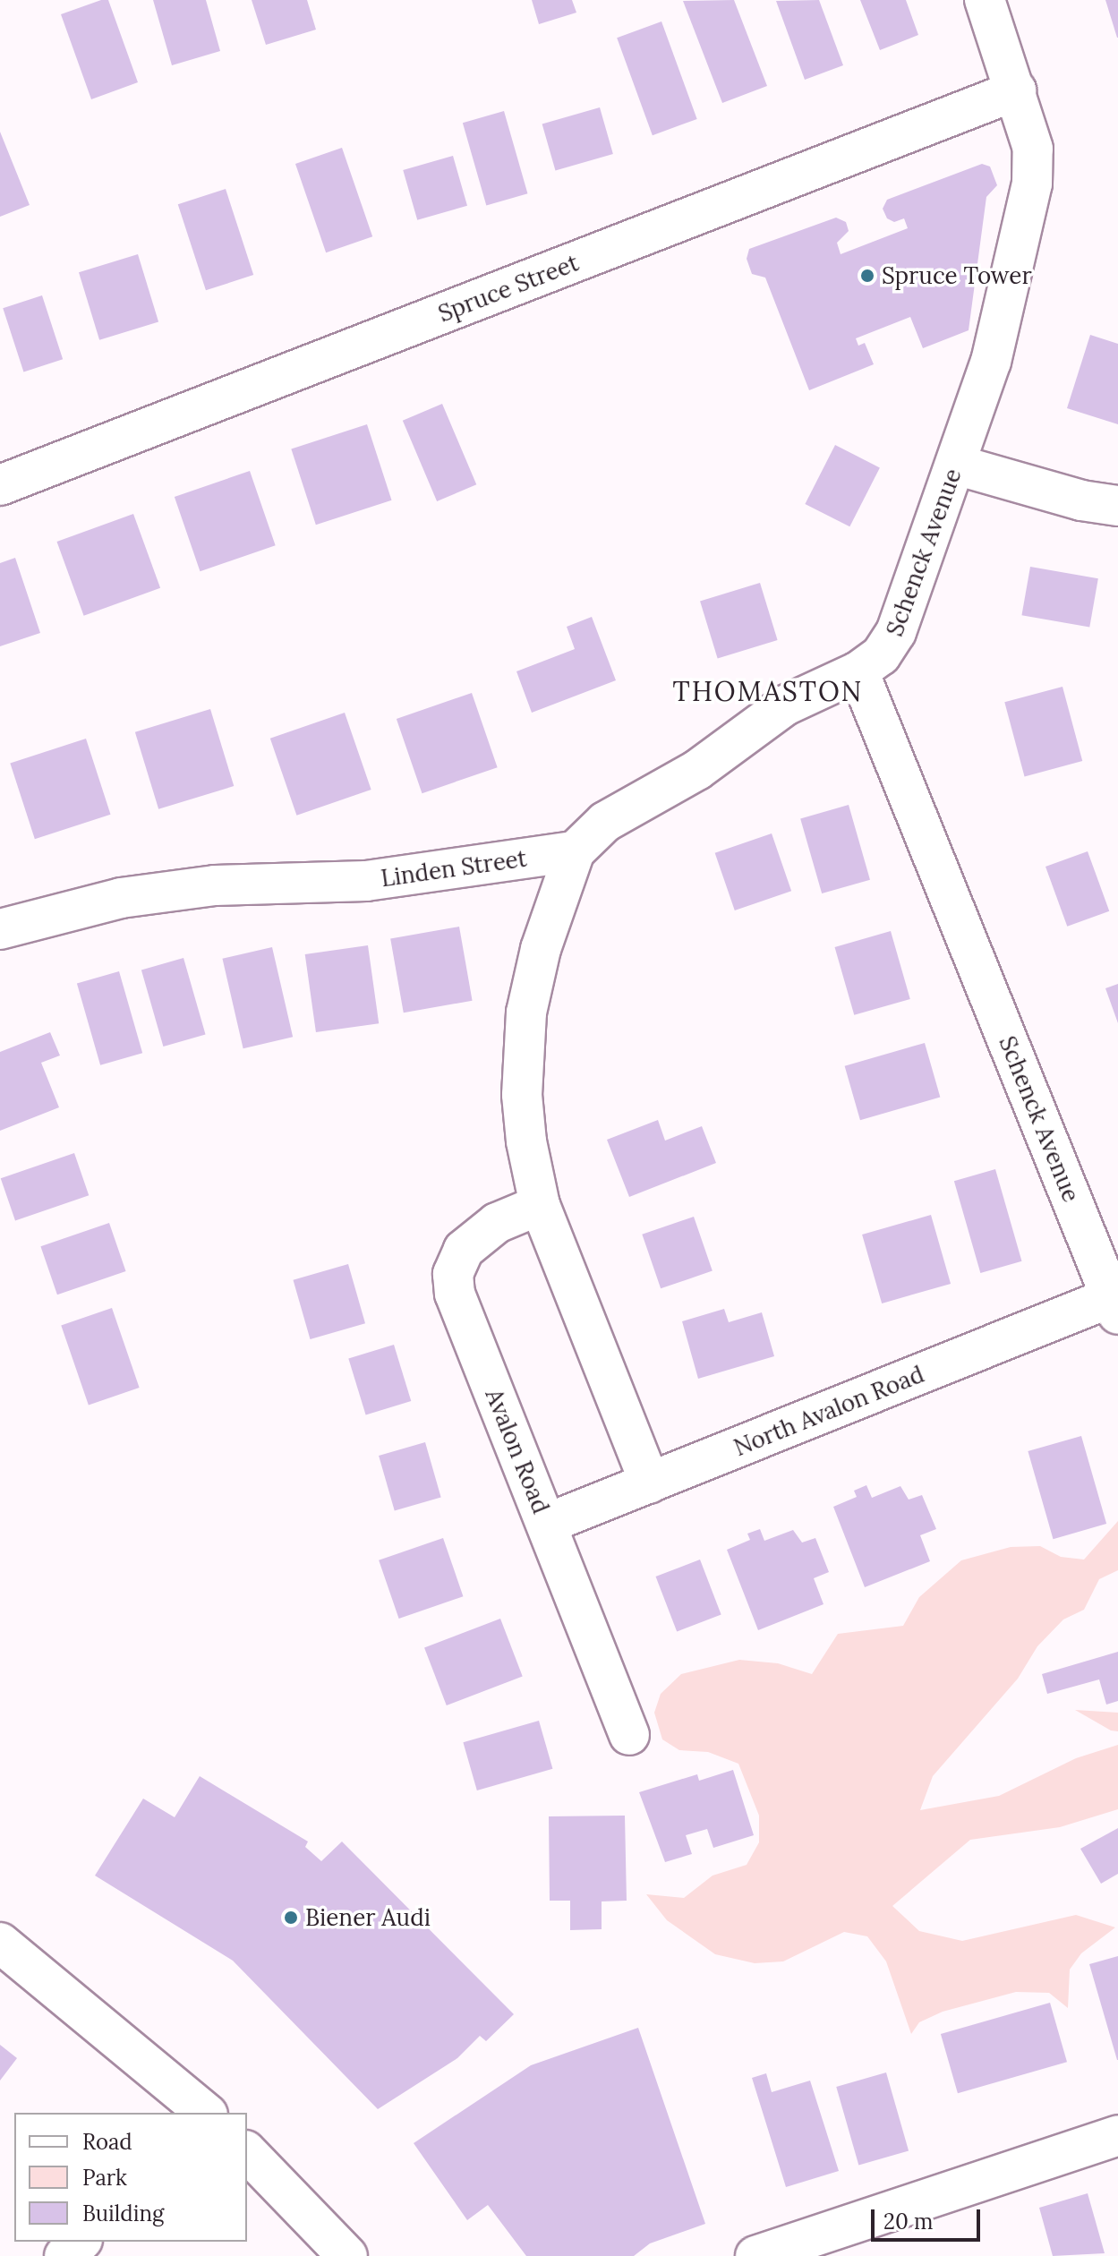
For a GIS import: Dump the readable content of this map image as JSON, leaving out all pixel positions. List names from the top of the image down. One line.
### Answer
{"streets":{"street":["Spruce Street","Schenck Avenue","Linden Street","North Avalon Road","Avalon Road"]},"crossings":[["Spruce Street","Schenck Avenue"],["Schenck Avenue","North Avalon Road"],["North Avalon Road","Avalon Road"]],"districts":["THOMASTON"],"places":["Spruce Tower","Biener Audi"],"legend":["Road","Park","Building"],"scale_bar":"20 m"}
